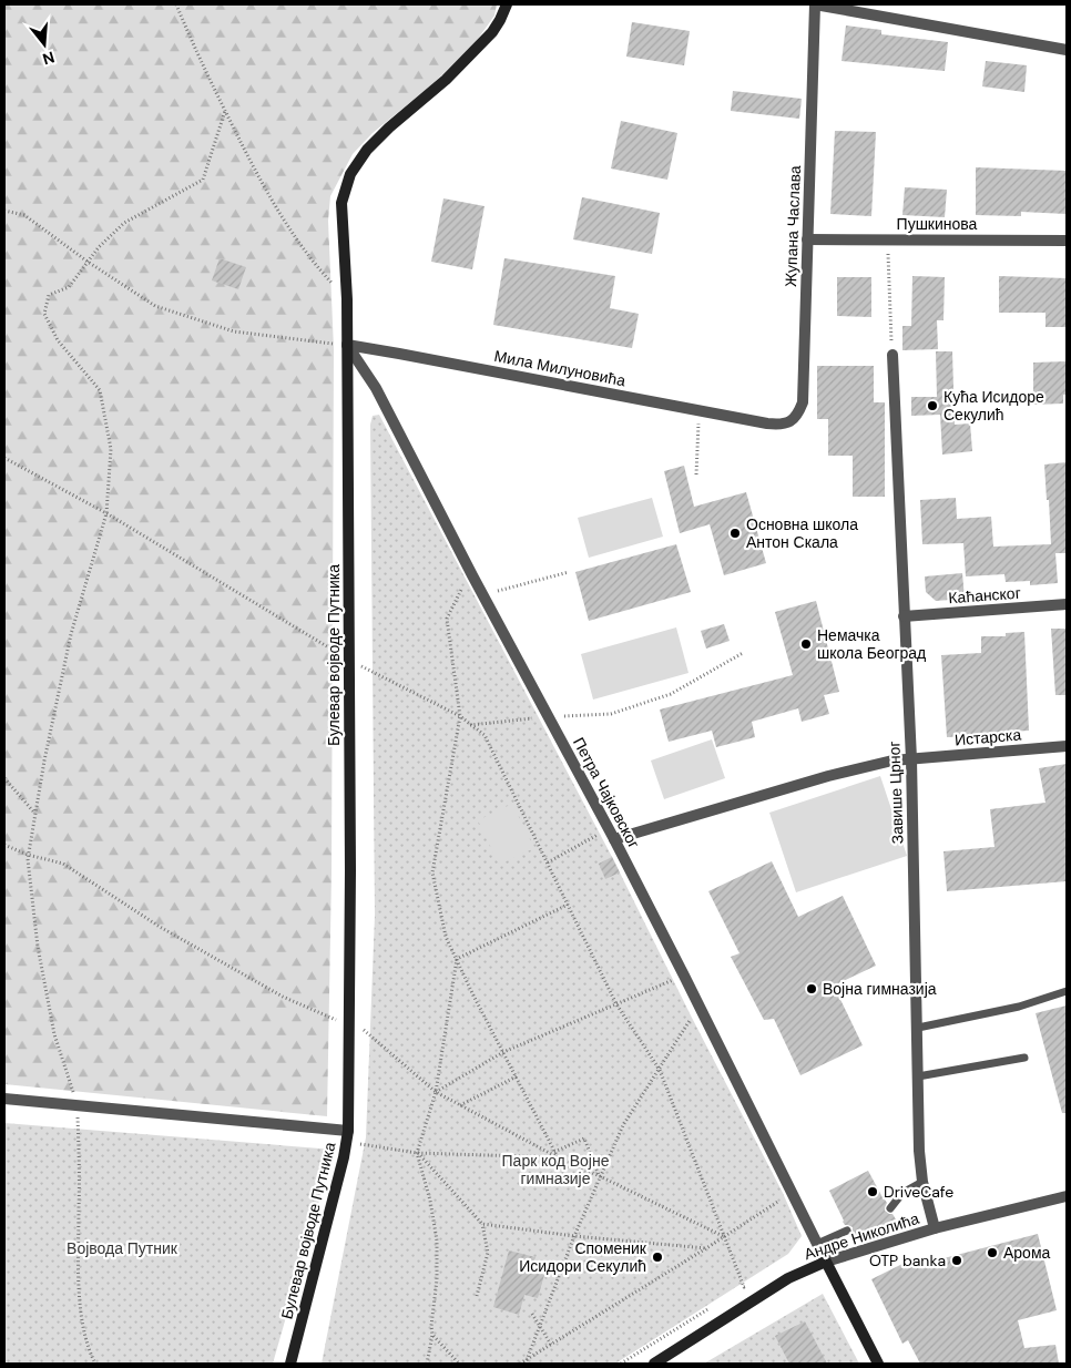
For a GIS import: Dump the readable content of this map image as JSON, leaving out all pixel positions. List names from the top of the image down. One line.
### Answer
{"streets":{"street":["Пушкинова","Жупана Часлава","Мила Милуновића","Каћанског","Булевар војводе Путника","Истарска","Петра Чајковског","Завише Црног","Андре Николића"]},"crossings":[["Пушкинова","Жупана Часлава"],["Жупана Часлава","Мила Милуновића"],["Мила Милуновића","Булевар војводе Путника"],["Мила Милуновића","Петра Чајковског"],["Каћанског","Завише Црног"],["Булевар војводе Путника","Петра Чајковског"],["Истарска","Петра Чајковског"],["Истарска","Завише Црног"],["Петра Чајковског","Андре Николића"],["Завише Црног","Андре Николића"]],"parks":["Парк код Војне гимназије","Војвода Путник"],"places":["Кућа Исидоре Секулић","Основна школа Антон Скала","Немачка школа Београд","Војна гимназија","DriveCafe","Арома","Споменик Исидори Секулић","OTP banka"],"north":"bottom"}
